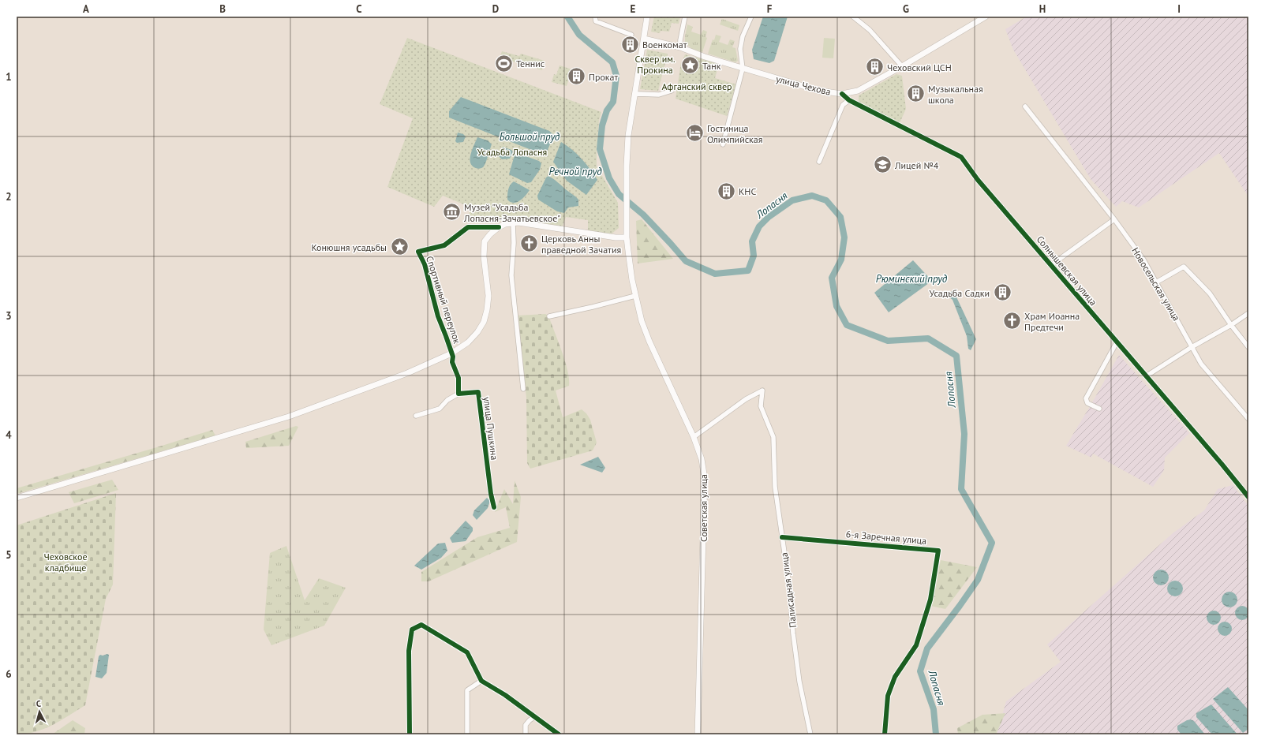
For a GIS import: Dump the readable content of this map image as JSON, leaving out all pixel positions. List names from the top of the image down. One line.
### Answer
{"streets":{"main road":["улица Чехова","Советская улица"],"street":["Солнышевская улица","Новосельская улица","Спортивный переулок","улица Пушкина","6-я Заречная улица","Палисадная улица"]},"crossings":[["улица Чехова","Солнышевская улица"],["улица Чехова","Советская улица"],["Советская улица","Палисадная улица"],["6-я Заречная улица","Палисадная улица"]],"water":["Большой пруд","Речной пруд","Лопасня","Рюминский пруд"],"parks":["Сквер им. Прокина","Афганский сквер","Усадьба Лопасня","Чеховское кладбище"],"places":{"building":["Военкомат","Чеховский ЦСН","Прокат","Музыкальная школа","КНС","Усадьба Садки"],"sports":["Теннис"],"place":["Танк","Конюшня усадьбы"],"hotel":["Гостиница Олимпийская"],"school or university":["Лицей №4"],"museum":["Музей \"Усадьба Лопасня-Зачатьевское\""],"church":["Церковь Анны праведной Зачатия","Храм Иоанна Предтечи"]},"north":"top","grid":{"columns":["A","B","C","D","E","F","G","H","I"],"rows":["1","2","3","4","5","6"]}}
